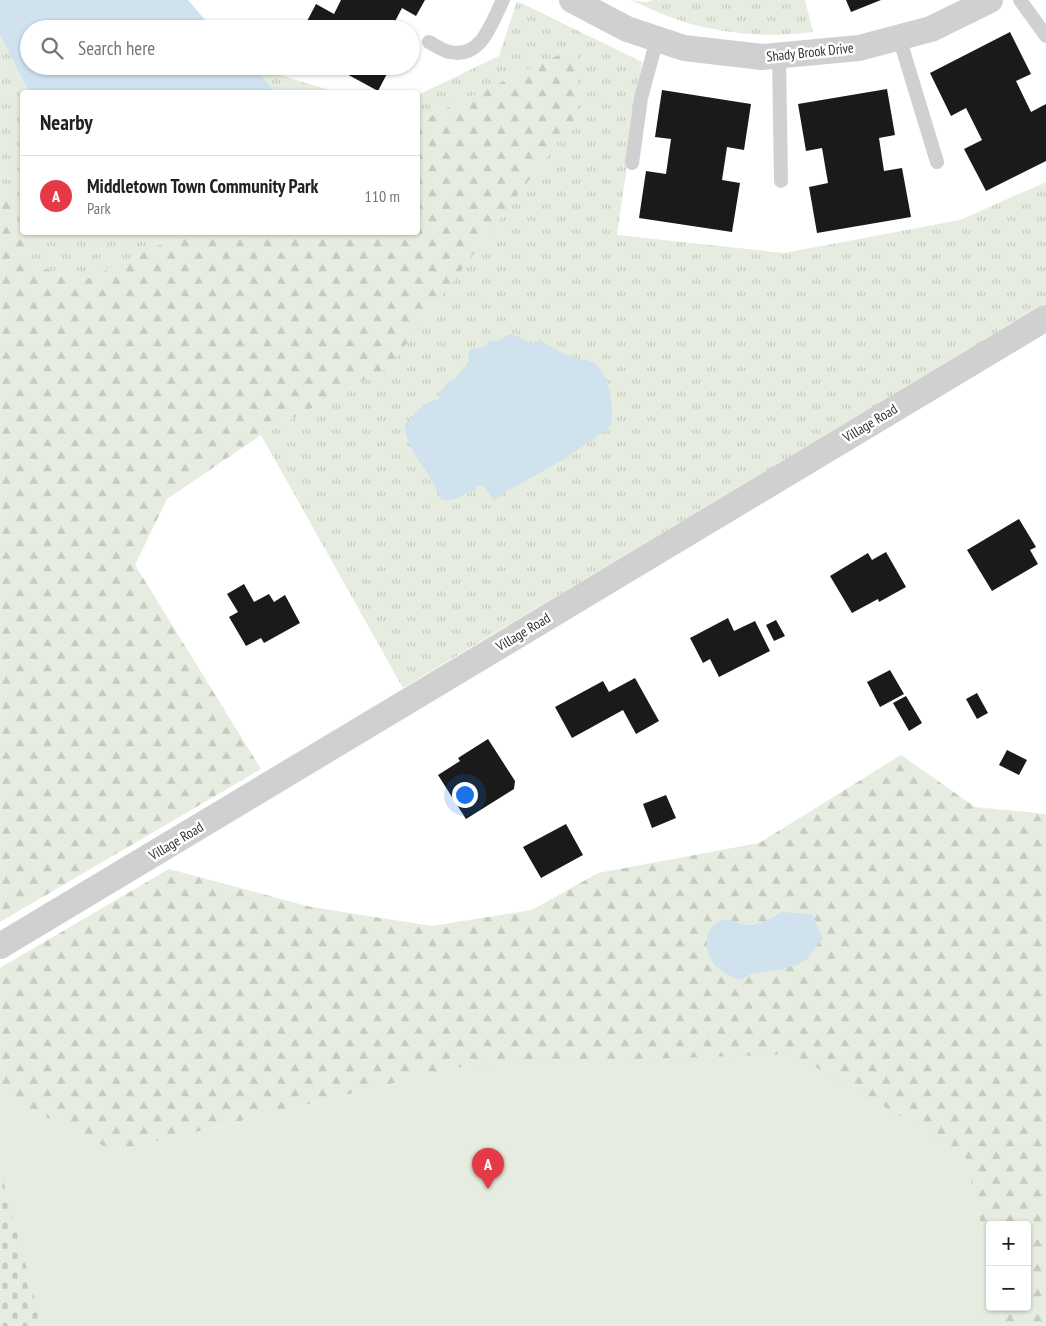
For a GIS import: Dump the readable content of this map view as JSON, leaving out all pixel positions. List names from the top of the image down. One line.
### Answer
{"streets":{"street":["Shady Brook Drive","Village Road"]},"page":{"search":"Search here","heading":"Nearby","list":[{"mark":"A","name":"Middletown Town Community Park","note":"Park","value":"110 m"}],"pins":"A","map_buttons":["+","−"]}}
